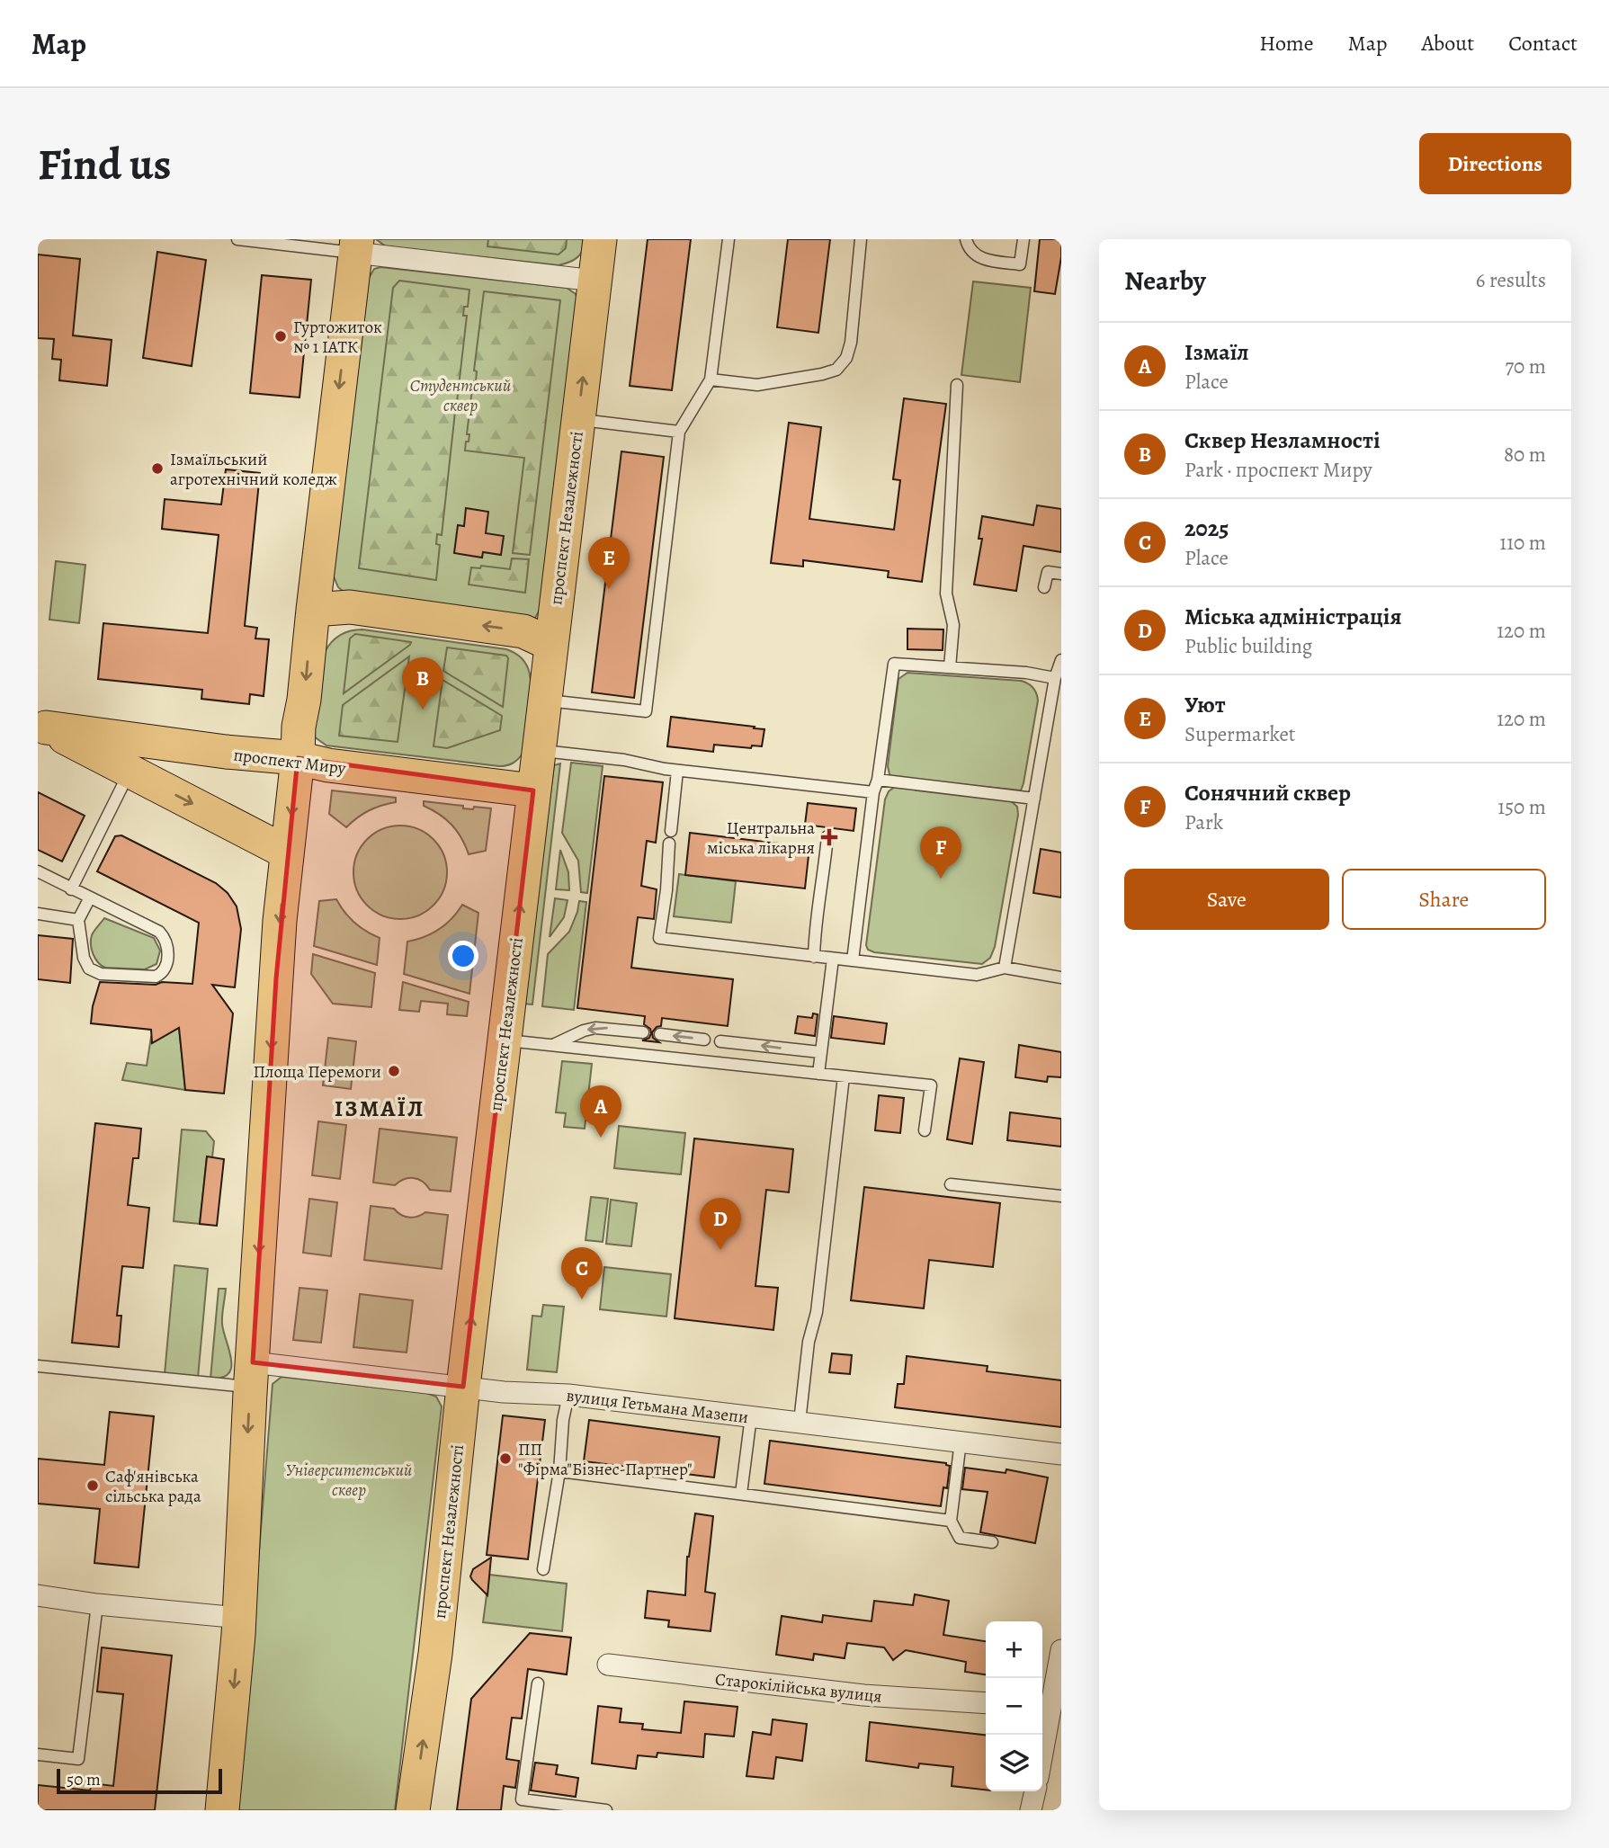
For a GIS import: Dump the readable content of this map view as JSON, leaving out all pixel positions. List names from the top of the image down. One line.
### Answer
{"streets":{"main road":["проспект Незалежності","проспект Миру"],"street":["вулиця Гетьмана Мазепи","Старокілійська вулиця"]},"crossings":[["проспект Незалежності","проспект Миру"],["проспект Незалежності","вулиця Гетьмана Мазепи"]],"districts":["ІЗМАЇЛ"],"parks":["Студентський сквер","Університетський сквер"],"places":{"other":["Гуртожиток № 1 ІАТК","Ізмаїльський агротехнічний коледж","Площа Перемоги","ПП \"Фірма\"Бізнес-Партнер\"","Саф'янівська сільська рада"],"health":["Центральна міська лікарня"]},"scale_bar":"50 m","page":{"header":"Map","nav":["Home","Map","About","Contact"],"buttons":["Directions",["Save","Share"]],"title":"Find us","heading":["Nearby","6 results"],"list":[{"mark":"A","name":"Ізмаїл","note":"Place","value":"70 m"},{"mark":"B","name":"Сквер Незламності","note":"Park · проспект Миру","value":"80 m"},{"mark":"C","name":"2025","note":"Place","value":"110 m"},{"mark":"D","name":"Міська адміністрація","note":"Public building","value":"120 m"},{"mark":"E","name":"Уют","note":"Supermarket","value":"120 m"},{"mark":"F","name":"Сонячний сквер","note":"Park","value":"150 m"}],"pins":["E","B","F","A","D","C"],"map_buttons":["+","−"],"scale":"50 m"}}
